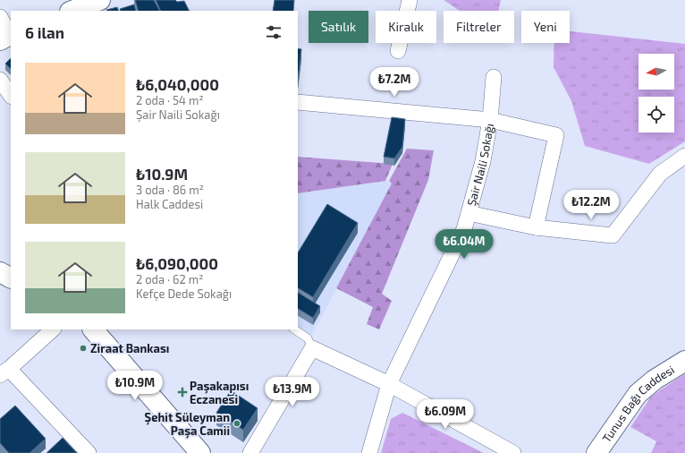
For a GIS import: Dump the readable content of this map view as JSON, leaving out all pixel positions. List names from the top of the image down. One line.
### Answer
{"streets":{"main road":["Tunus Bağı Caddesi"],"street":["Şair Naili Sokağı"]},"places":{"other":["Ziraat Bankası","Şehit Süleyman Paşa Camii"],"health":["Paşakapısı Eczanesi"]},"north":"left","page":{"chip":["Satılık","Kiralık","Filtreler","Yeni"],"heading":"6 ilan","list":[{"name":"₺6,040,000","note":"2 oda · 54 m² · Şair Naili Sokağı"},{"name":"₺10.9M","note":"3 oda · 86 m² · Halk Caddesi"},{"name":"₺6,090,000","note":"2 oda · 62 m² · Kefçe Dede Sokağı"}],"price":["₺7.2M","₺12.2M","₺6.04M","₺10.9M","₺13.9M","₺6.09M"]}}
